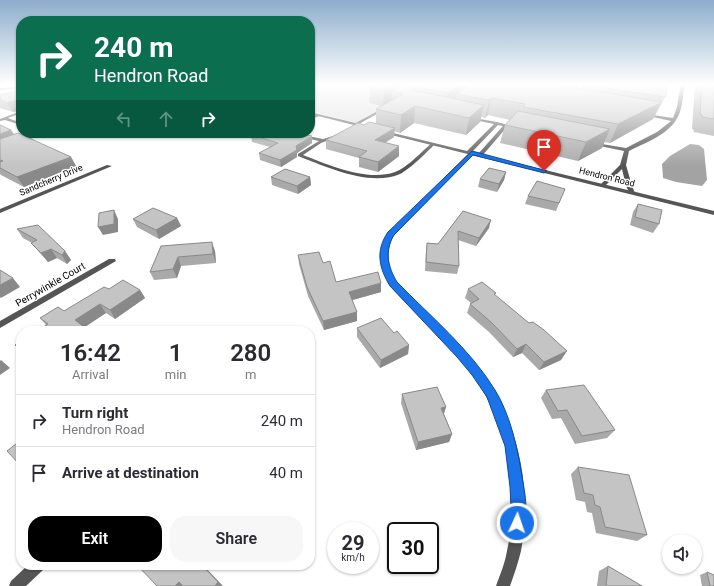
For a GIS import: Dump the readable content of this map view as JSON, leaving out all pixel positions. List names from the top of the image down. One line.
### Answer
{"streets":{"street":["Hendron Road","Sandcherry Drive","Perrywinkle Court"]},"page":{"turn":["240 m","Hendron Road"],"eta":["16:42","Arrival","1","min","280","m"],"list":[{"name":"Turn right","note":"Hendron Road","value":"240 m"},{"name":"Arrive at destination","value":"40 m"}],"buttons":["Exit","Share"],"speed":"29 km/h","limit":"30"}}
